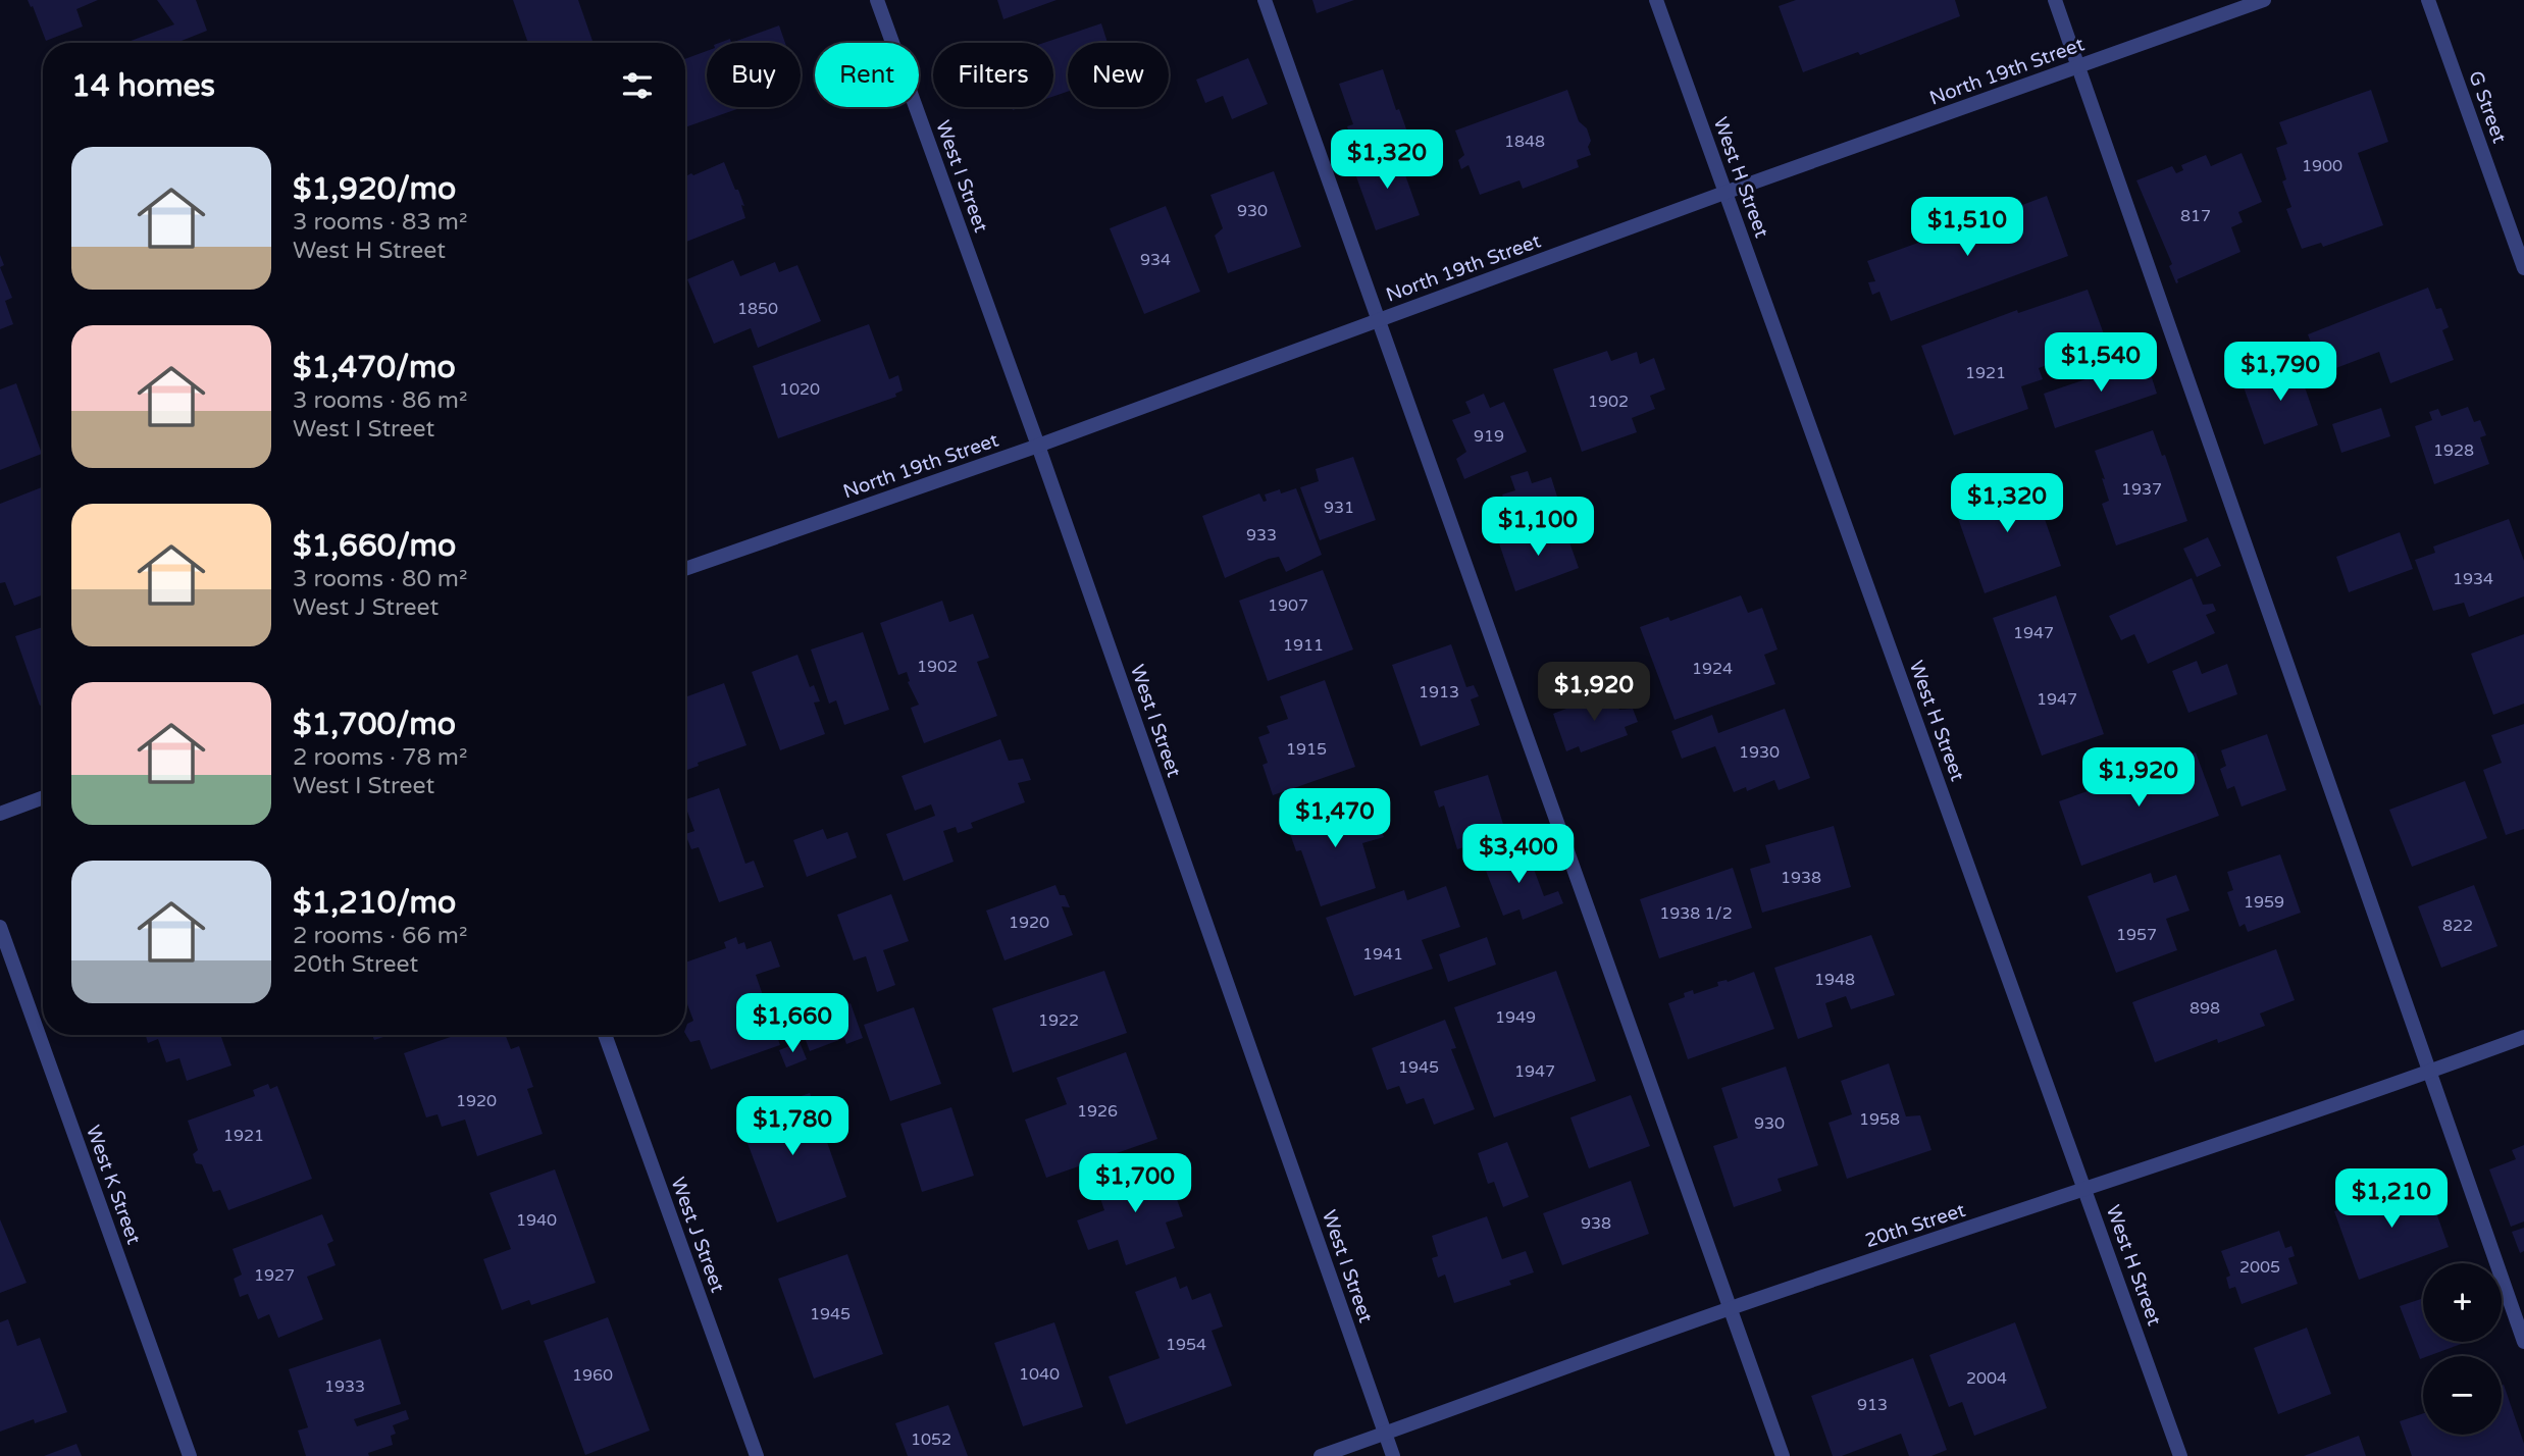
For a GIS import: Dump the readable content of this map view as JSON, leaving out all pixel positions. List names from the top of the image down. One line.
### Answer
{"streets":{"street":["North 19th Street","G Street","West I Street","West H Street","West K Street","20th Street","West J Street"]},"crossings":[["North 19th Street","West I Street"],["North 19th Street","West H Street"],["West I Street","20th Street"],["West H Street","20th Street"]],"house_numbers":["1848","1900","930","817","934","1850","1921","1020","1902","919","1928","1937","931","933","1934","1907","1947","1911","1902","1924","1913","1947","1915","1930","1938","1959","1938 1/2","1920","822","1957","1941","1948","898","1949","1922","1945","1947","1920","1926","1958","930","1921","1940","938","2005","1927","1945","1954","1040","1960","2004","1933","913","1052"],"page":{"chip":["Buy","Rent","Filters","New"],"heading":"14 homes","list":[{"name":"$1,920/mo","note":"3 rooms · 83 m² · West H Street"},{"name":"$1,470/mo","note":"3 rooms · 86 m² · West I Street"},{"name":"$1,660/mo","note":"3 rooms · 80 m² · West J Street"},{"name":"$1,700/mo","note":"2 rooms · 78 m² · West I Street"},{"name":"$1,210/mo","note":"2 rooms · 66 m² · 20th Street"}],"price":["$1,320","$1,510","$1,540","$1,790","$1,320","$1,100","$1,920","$1,920","$1,470","$3,400","$1,660","$1,780","$1,700","$1,210"],"map_buttons":["+","−"]}}
